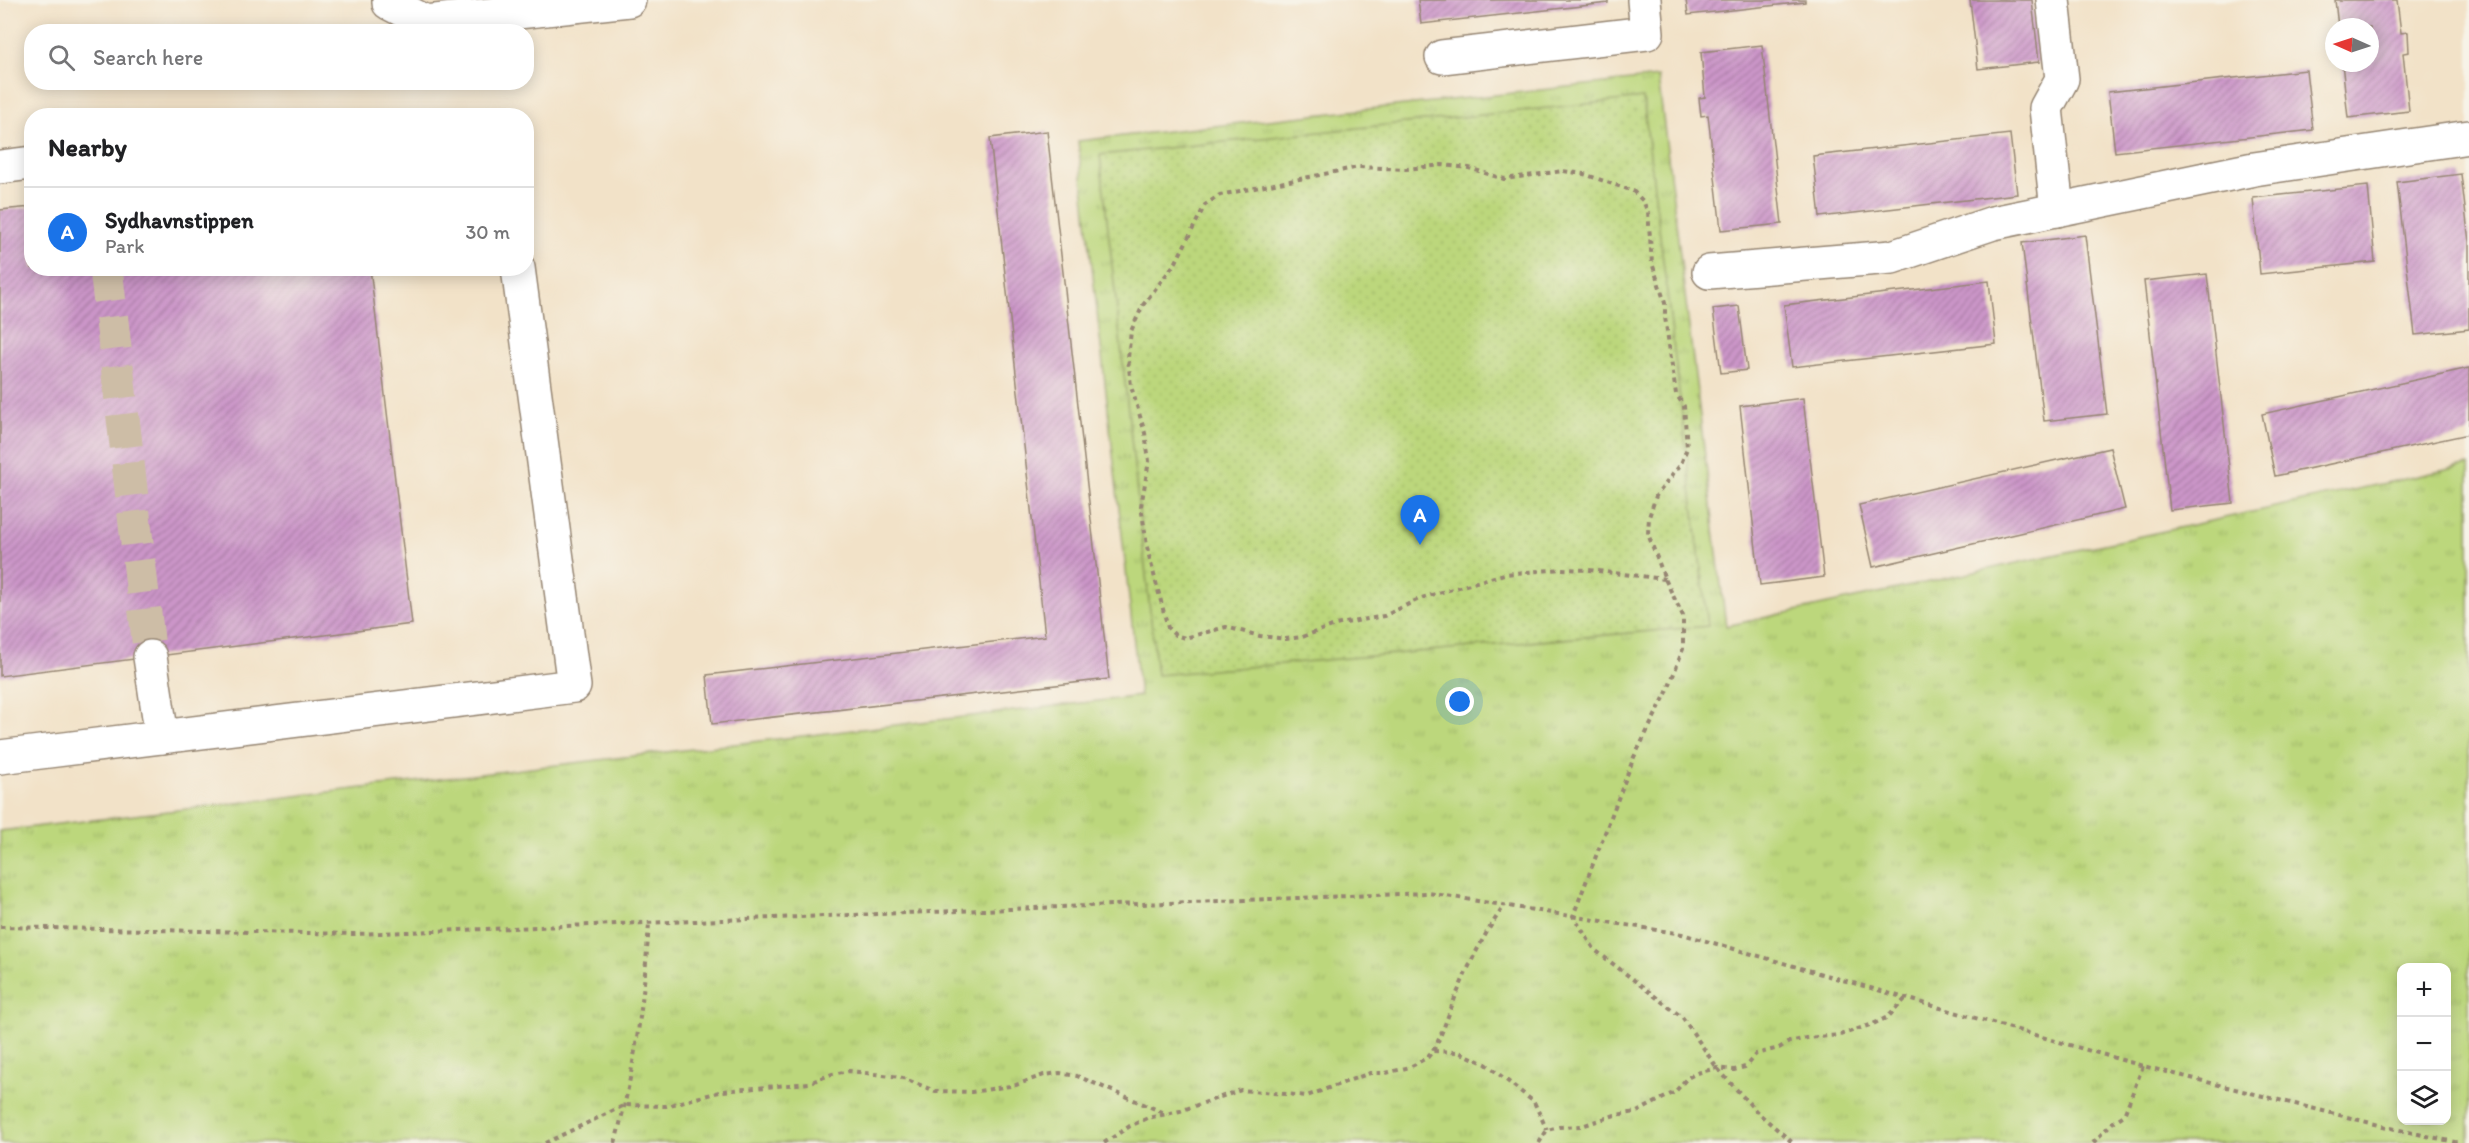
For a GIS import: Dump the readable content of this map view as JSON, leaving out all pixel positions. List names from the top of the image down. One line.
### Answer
{"north":"left","page":{"search":"Search here","heading":"Nearby","list":[{"mark":"A","name":"Sydhavnstippen","note":"Park","value":"30 m"}],"pins":"A","map_buttons":["+","−"]}}
